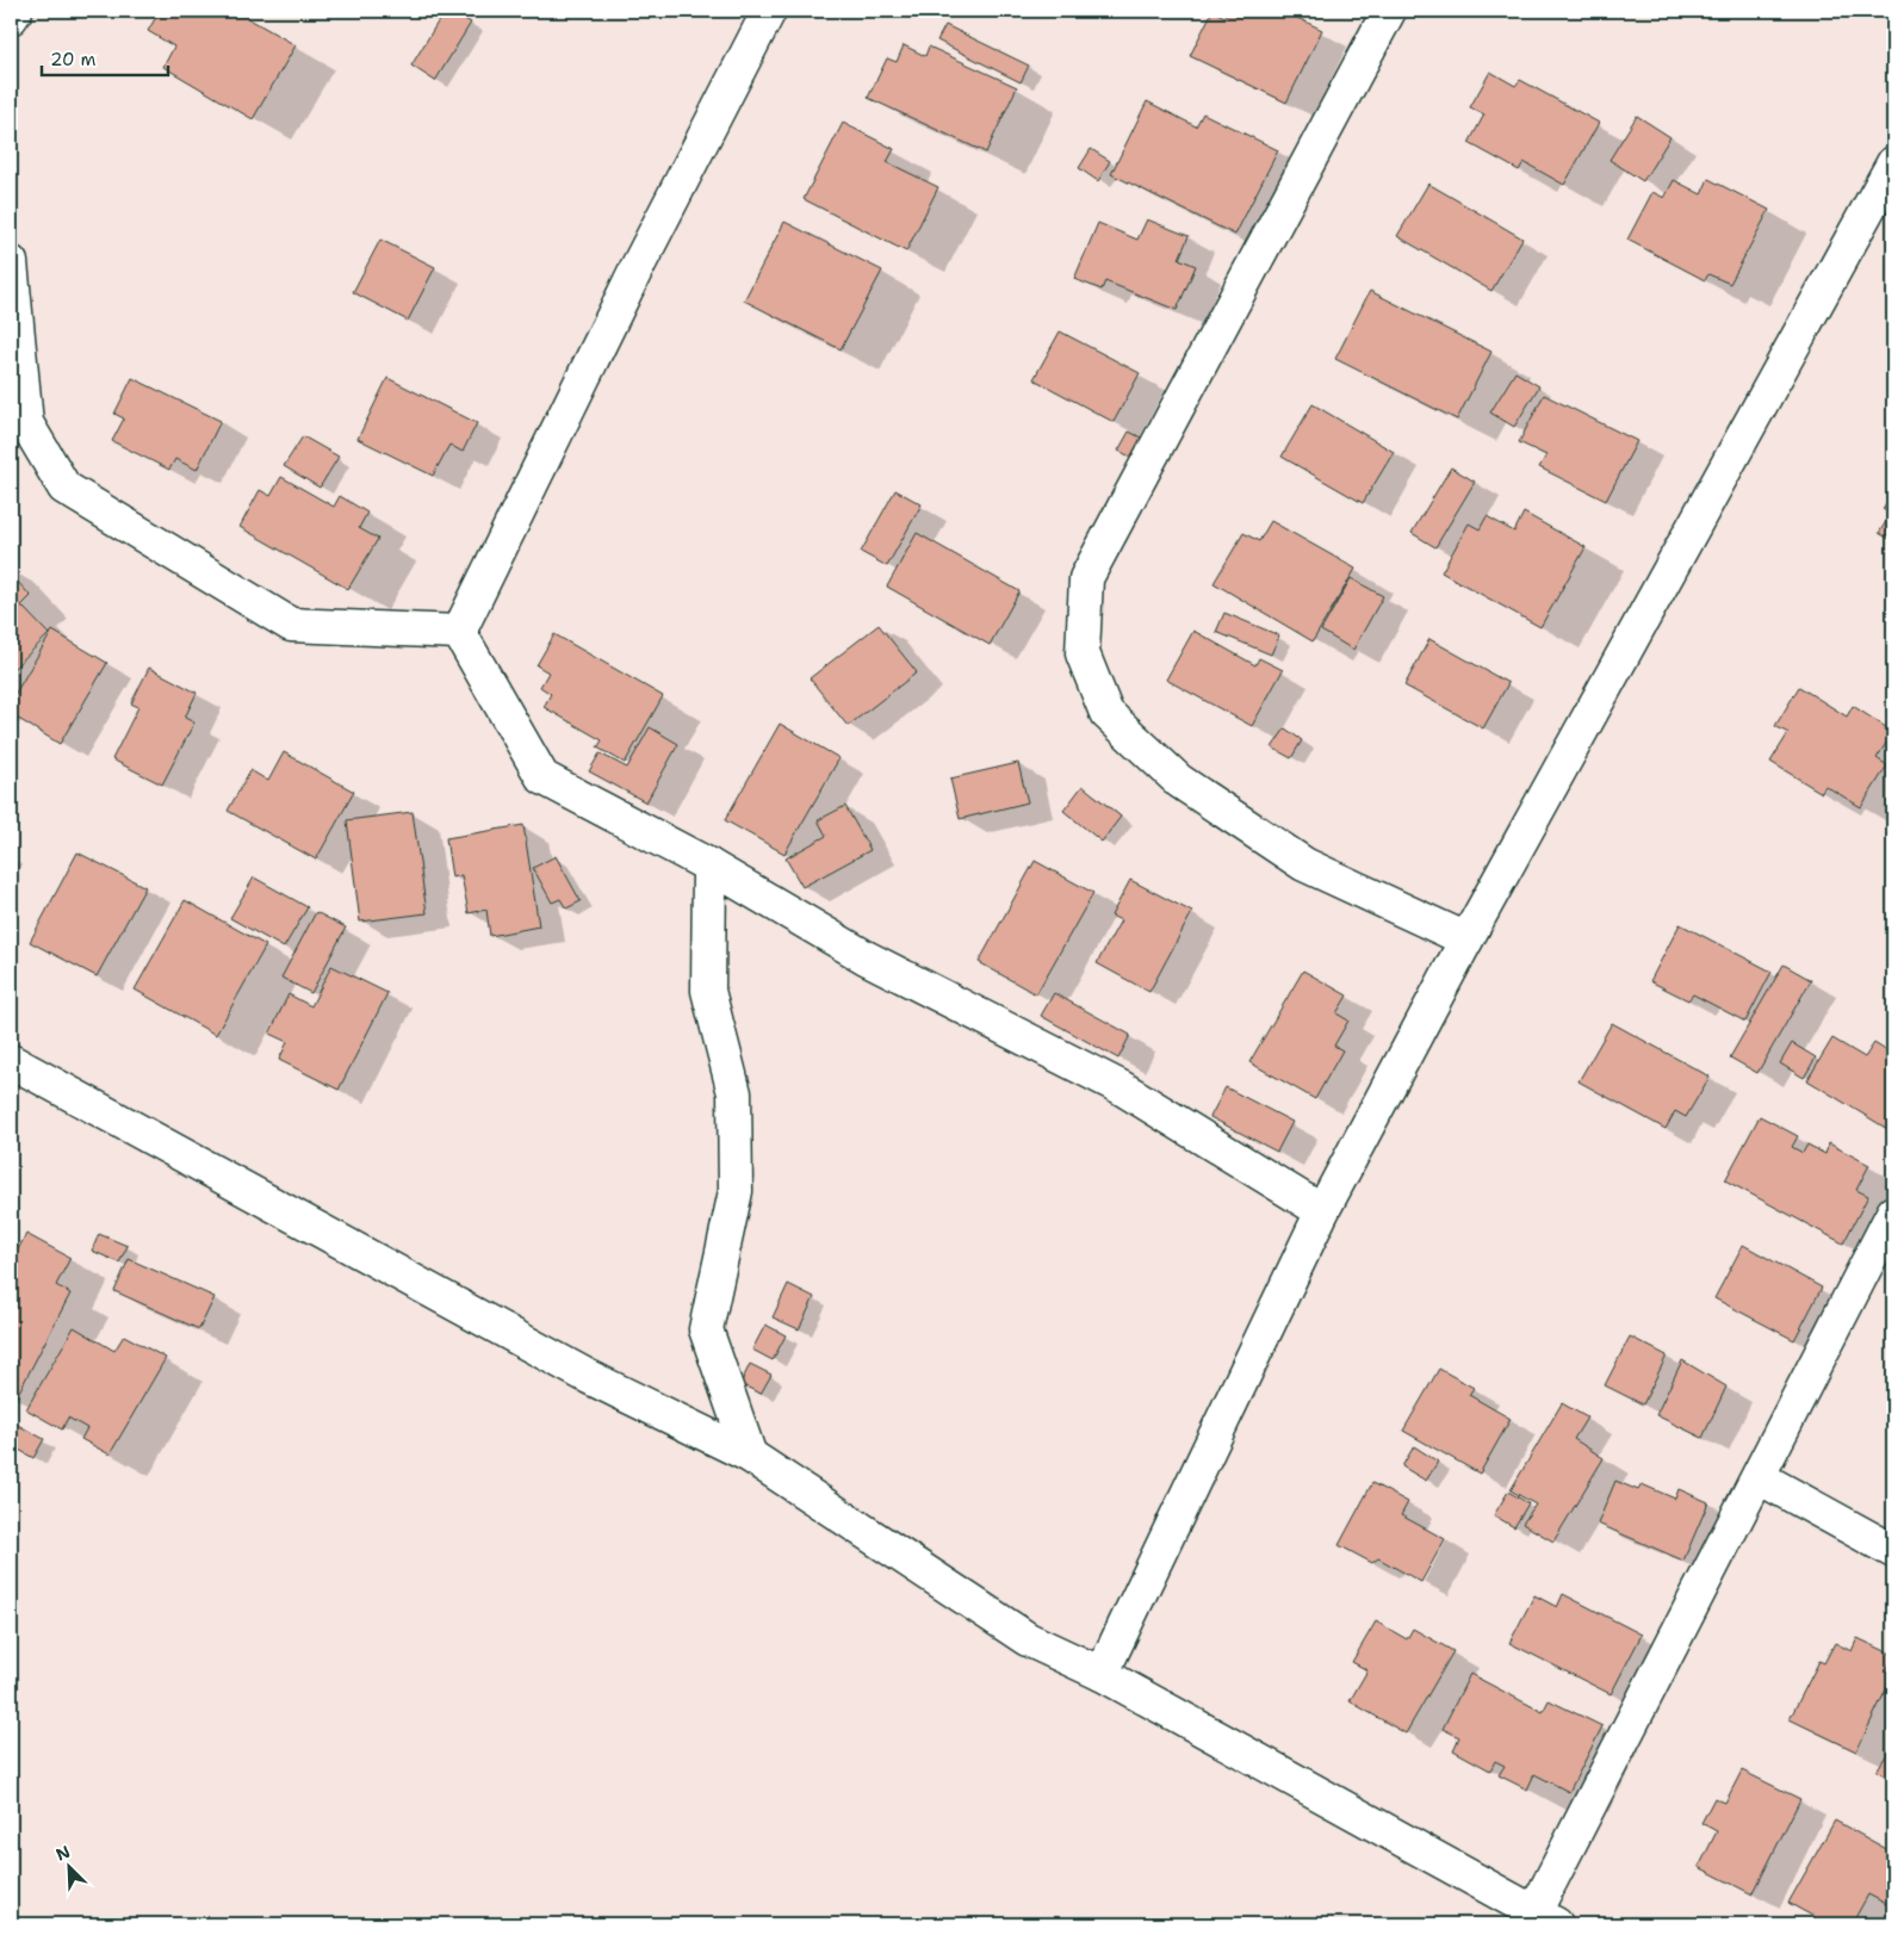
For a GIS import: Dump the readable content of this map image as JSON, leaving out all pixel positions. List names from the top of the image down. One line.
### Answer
{"scale_bar":"20 m","north":"top left"}
